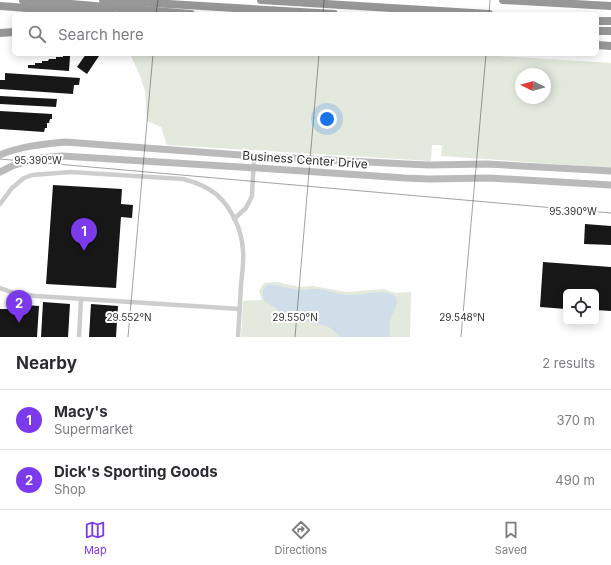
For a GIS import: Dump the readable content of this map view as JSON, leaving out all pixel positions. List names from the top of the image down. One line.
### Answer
{"streets":{"street":["Business Center Drive"]},"north":"left","page":{"search":"Search here","pins":["1","2"],"heading":["Nearby","2 results"],"list":[{"mark":"1","name":"Macy's","note":"Supermarket","value":"370 m"},{"mark":"2","name":"Dick's Sporting Goods","note":"Shop","value":"490 m"}],"nav":["Map","Directions","Saved"]},"coordinates":["95.390°W","29.552°N","29.550°N","29.548°N"]}
